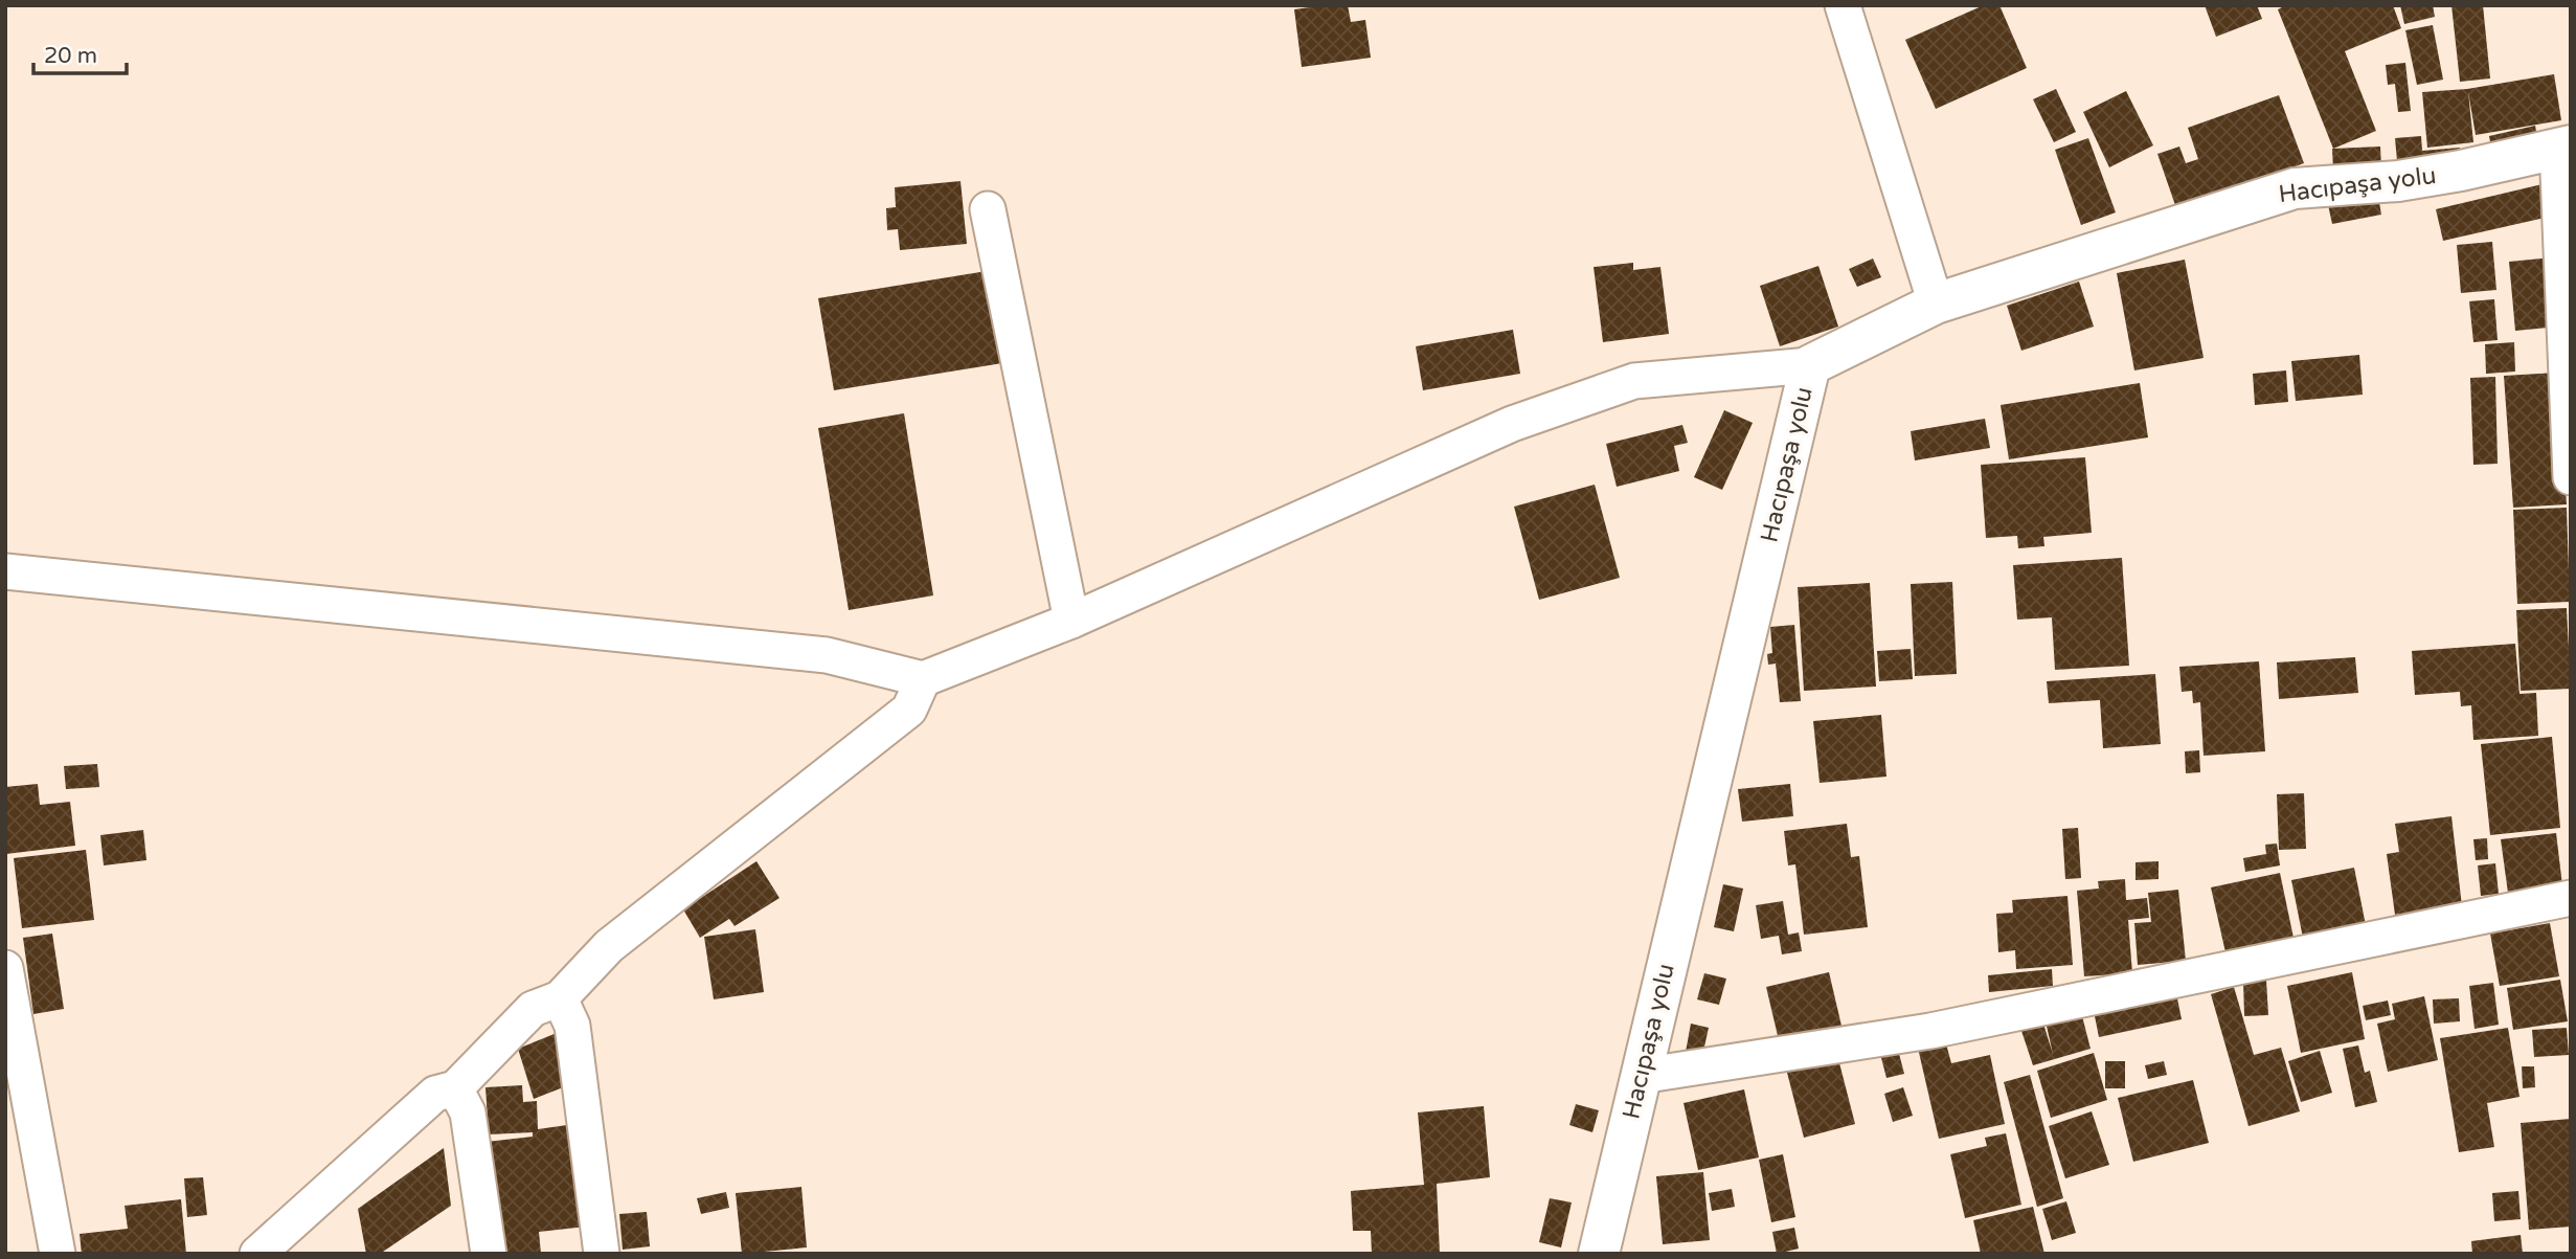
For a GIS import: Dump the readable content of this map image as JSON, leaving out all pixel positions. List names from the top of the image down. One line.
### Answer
{"streets":{"main road":["Hacıpaşa yolu"]},"scale_bar":"20 m"}
